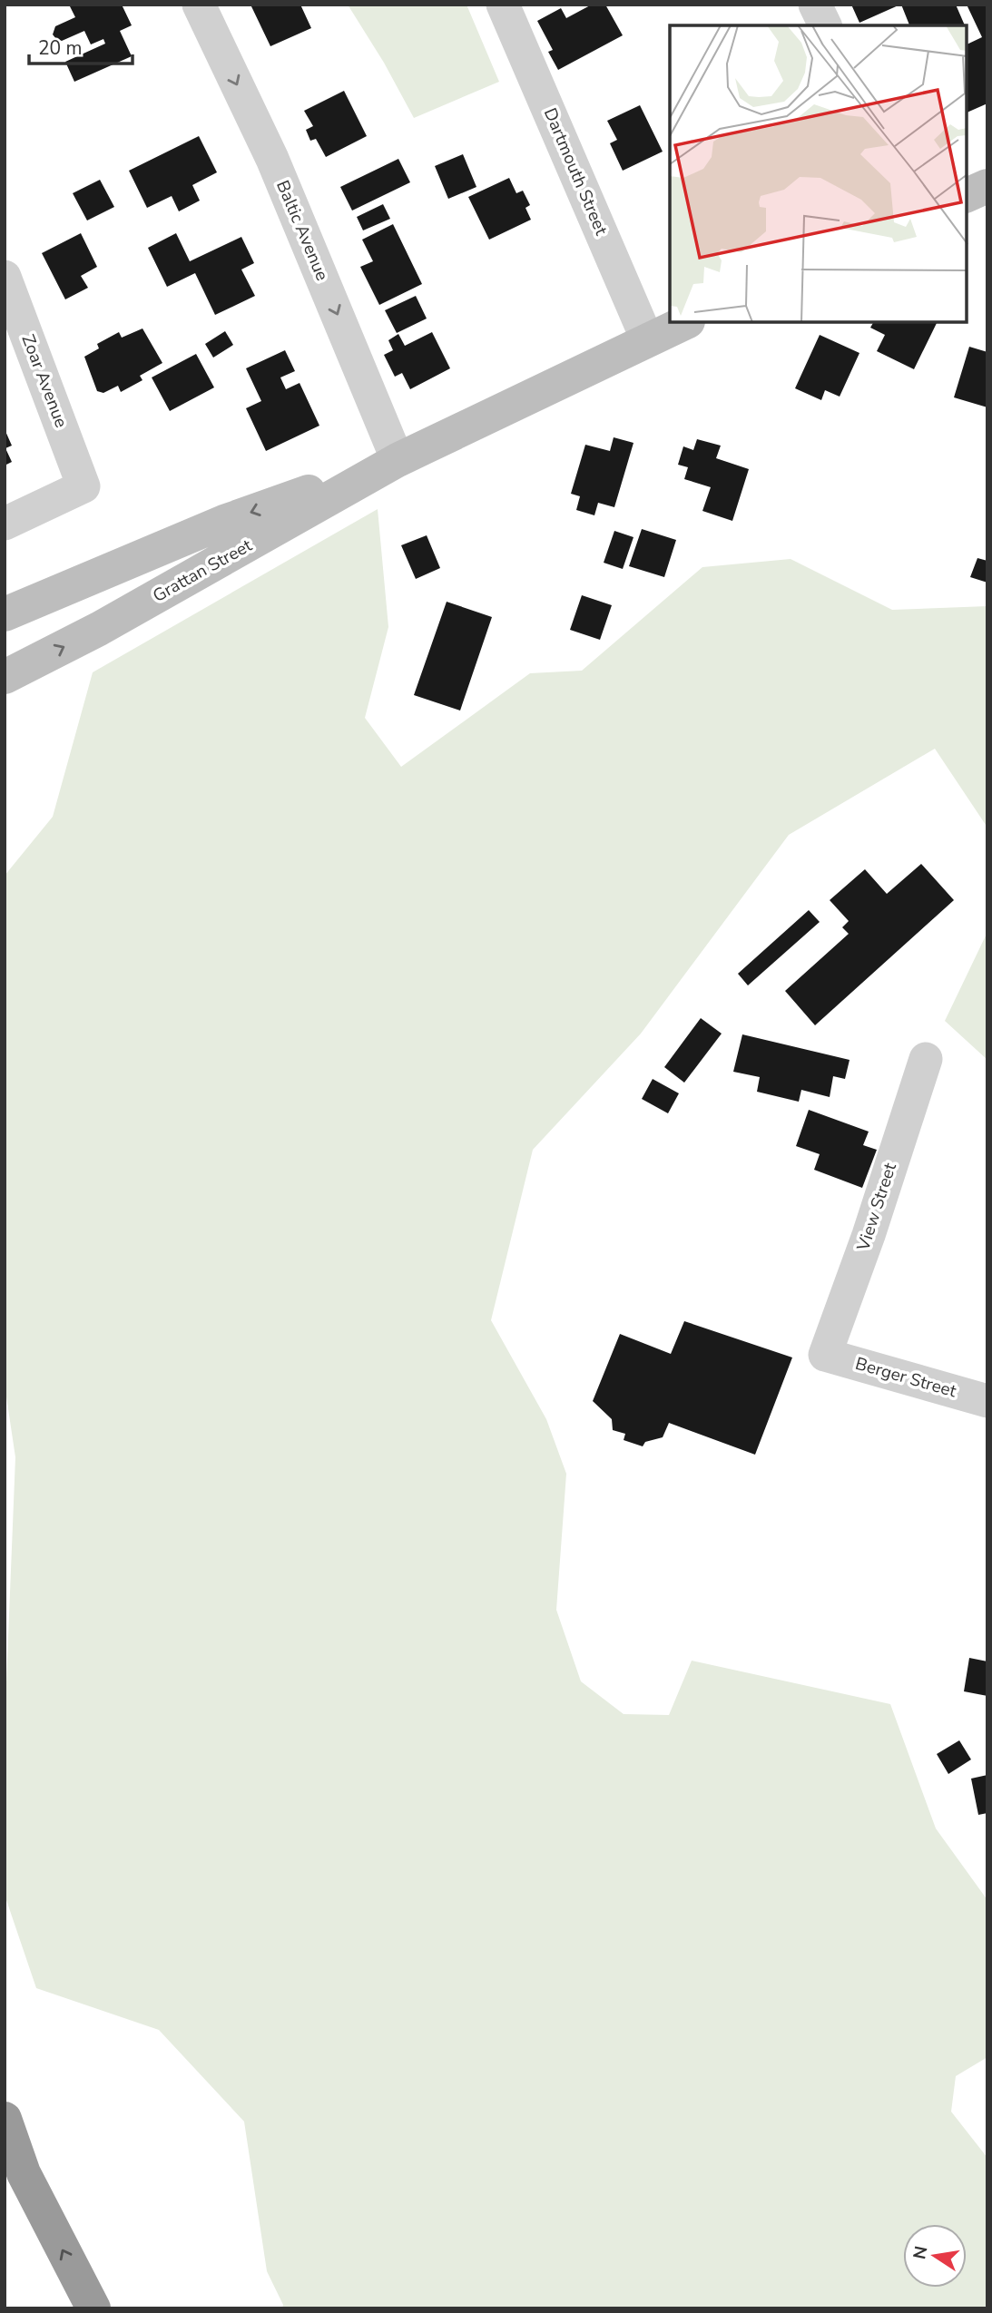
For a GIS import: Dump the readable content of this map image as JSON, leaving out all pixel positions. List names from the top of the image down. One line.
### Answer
{"streets":{"main road":["Grattan Street"],"street":["Dartmouth Street","Baltic Avenue","Zoar Avenue","View Street","Berger Street"]},"crossings":[["Dartmouth Street","Grattan Street"],["Baltic Avenue","Grattan Street"],["View Street","Berger Street"]],"one_way":["Baltic Avenue"],"scale_bar":"20 m","north":"left"}
